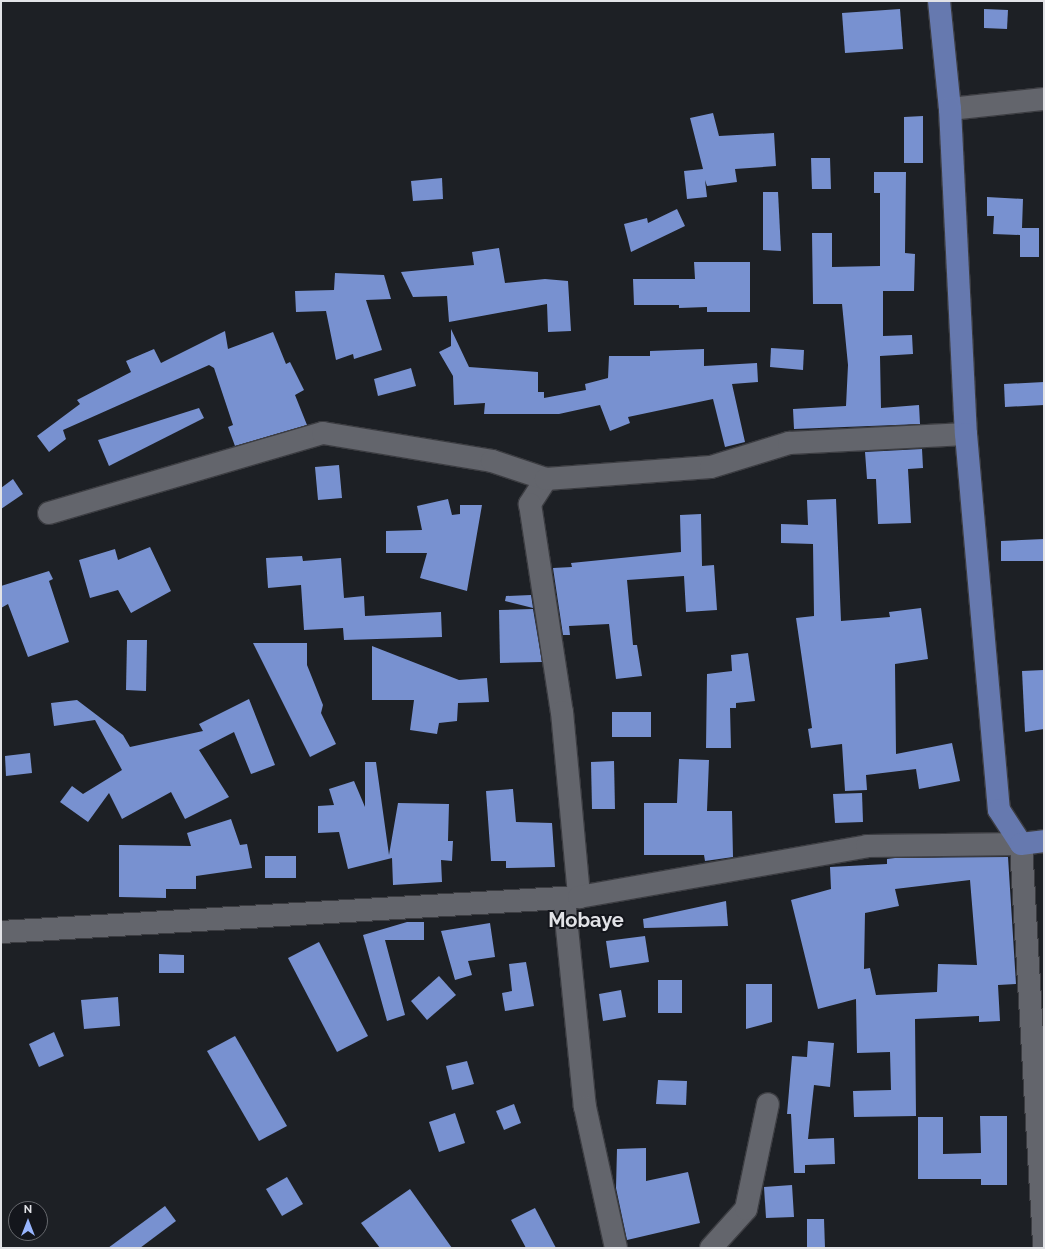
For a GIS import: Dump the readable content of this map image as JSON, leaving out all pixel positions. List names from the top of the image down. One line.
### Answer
{"districts":["Mobaye"],"north":"top"}
